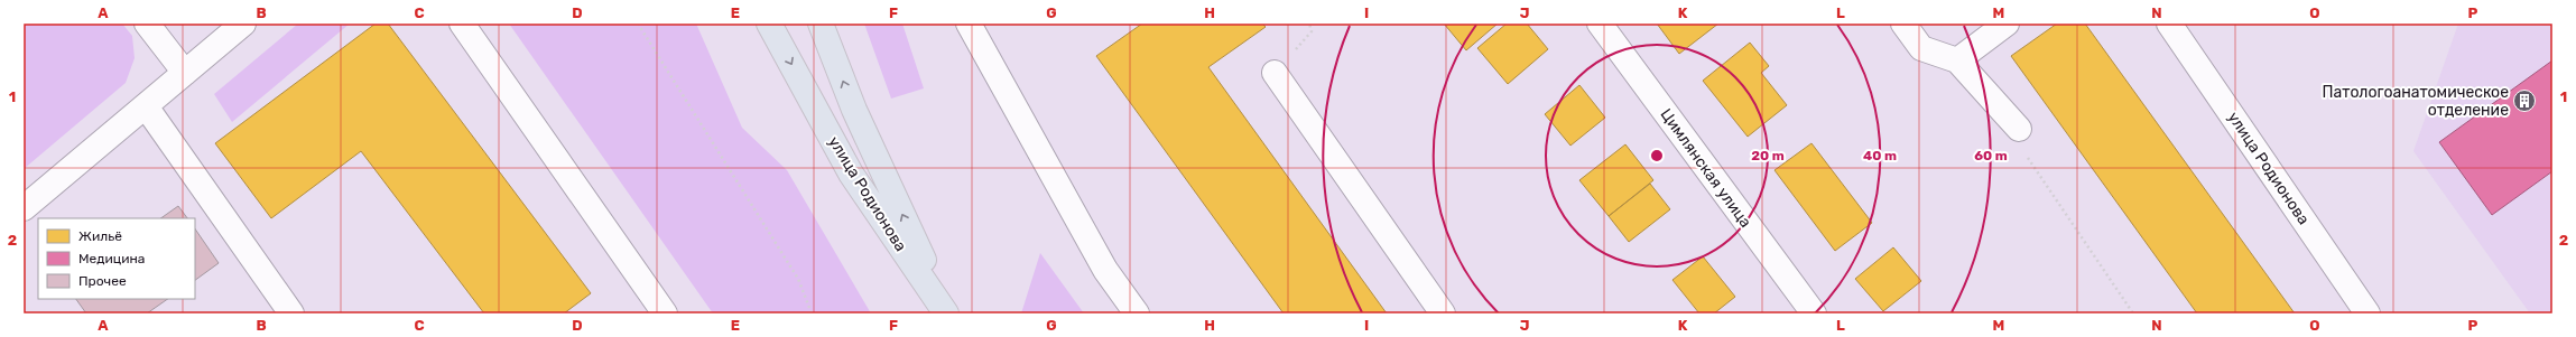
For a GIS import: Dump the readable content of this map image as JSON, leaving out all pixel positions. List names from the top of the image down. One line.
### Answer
{"streets":{"main road":["улица Родионова"],"street":["Цимлянская улица"]},"places":{"building":["Патологоанатомическое отделение"]},"legend":["Жильё","Медицина","Прочее"],"grid":{"columns":["A","B","C","D","E","F","G","H","I","J","K","L","M","N","O","P"],"rows":["1","2"]},"rings":["20 m","40 m","60 m"]}
